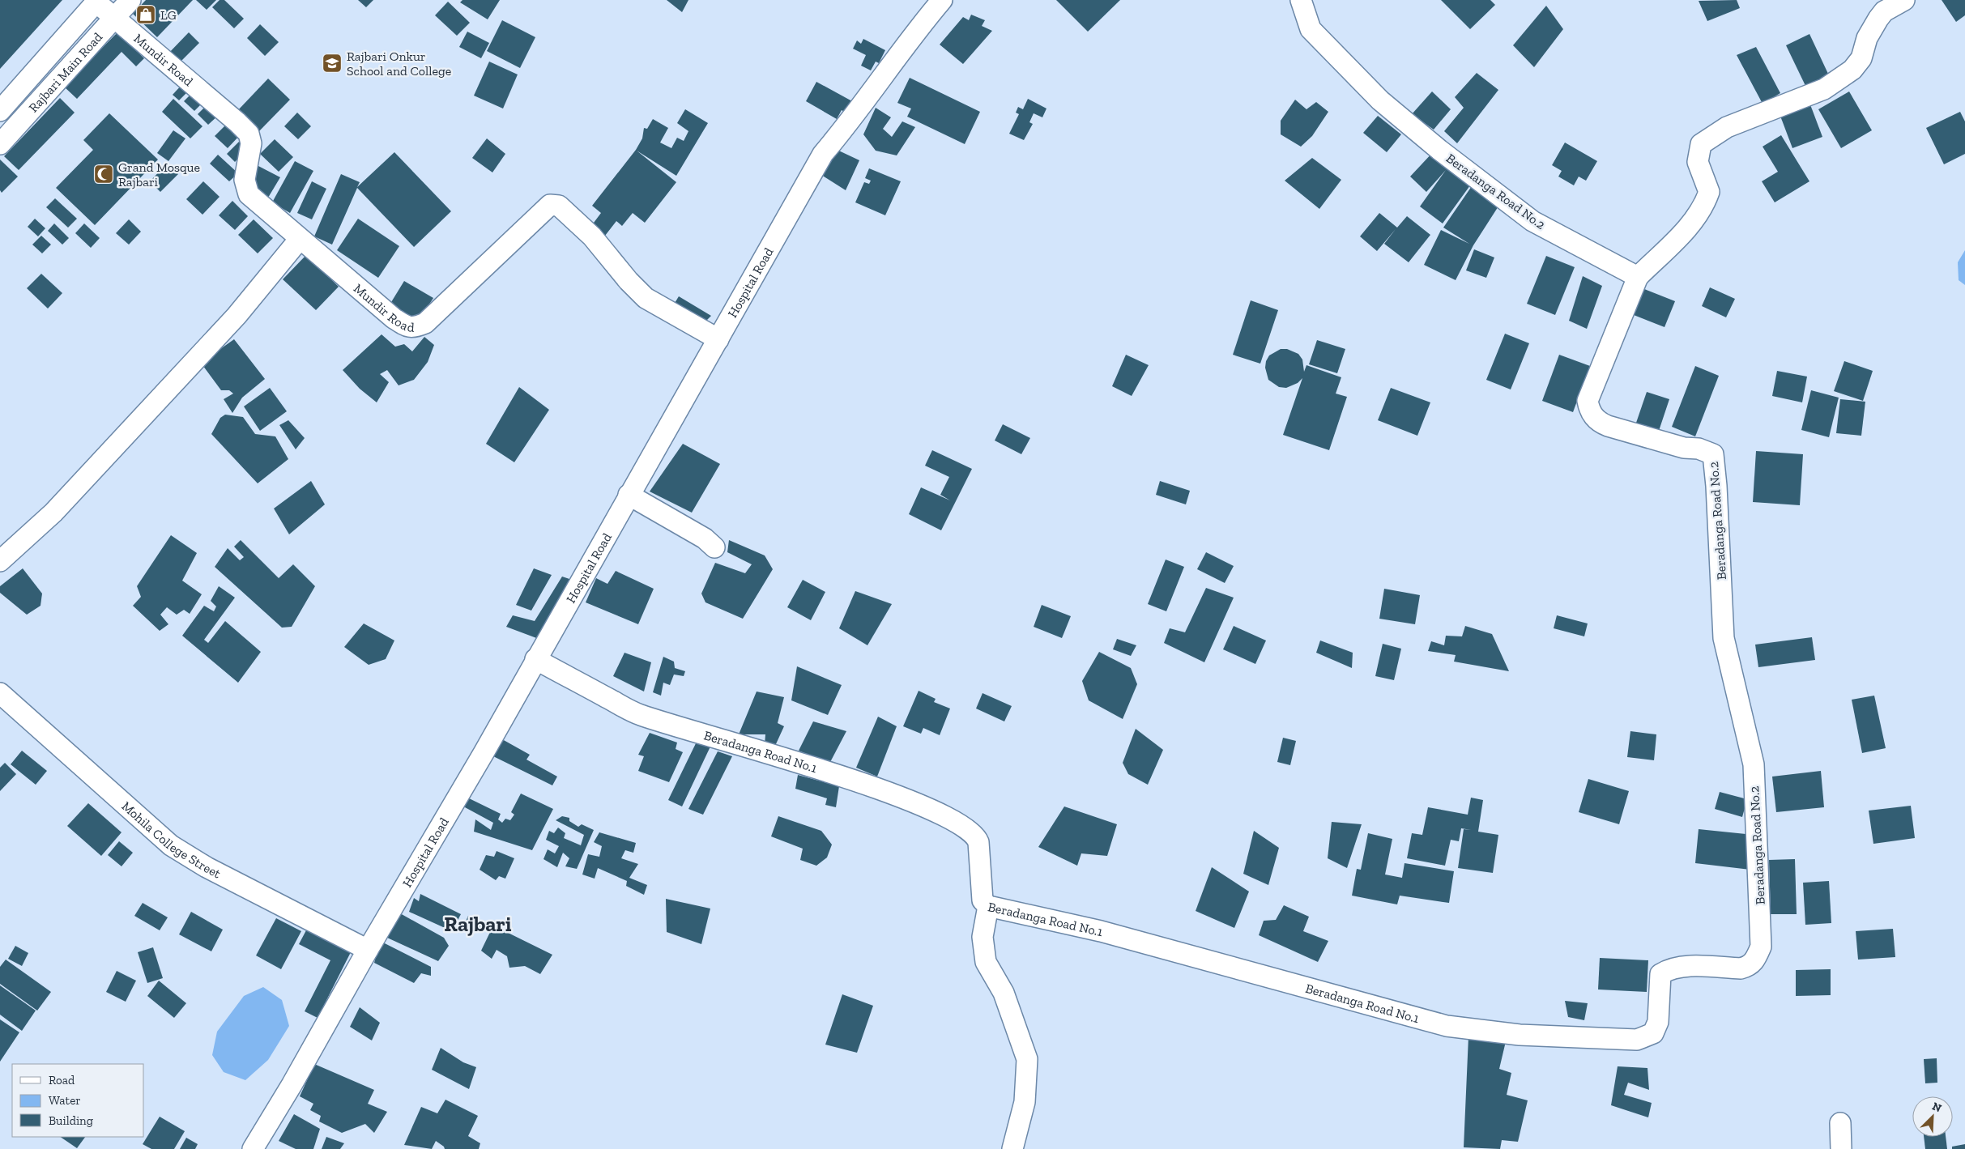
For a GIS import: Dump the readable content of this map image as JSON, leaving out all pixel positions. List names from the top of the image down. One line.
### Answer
{"streets":{"street":["Mundir Road","Rajbari Main Road","Beradanga Road No.2","Hospital Road","Beradanga Road No.1","Mohila College Street"]},"crossings":[["Mundir Road","Rajbari Main Road"],["Mundir Road","Hospital Road"],["Beradanga Road No.2","Beradanga Road No.1"],["Hospital Road","Beradanga Road No.1"],["Hospital Road","Mohila College Street"]],"districts":["Rajbari"],"places":{"shop":["LG"],"school or university":["Rajbari Onkur School and College"],"mosque":["Grand Mosque Rajbari"]},"legend":["Road","Water","Building"],"north":"top right"}
